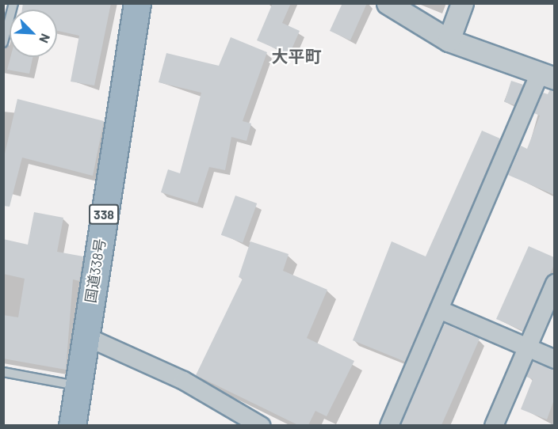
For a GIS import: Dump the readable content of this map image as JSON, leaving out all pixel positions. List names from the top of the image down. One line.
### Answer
{"streets":{"highway":["338","国道338号"]},"districts":["大平町"],"north":"bottom right"}
